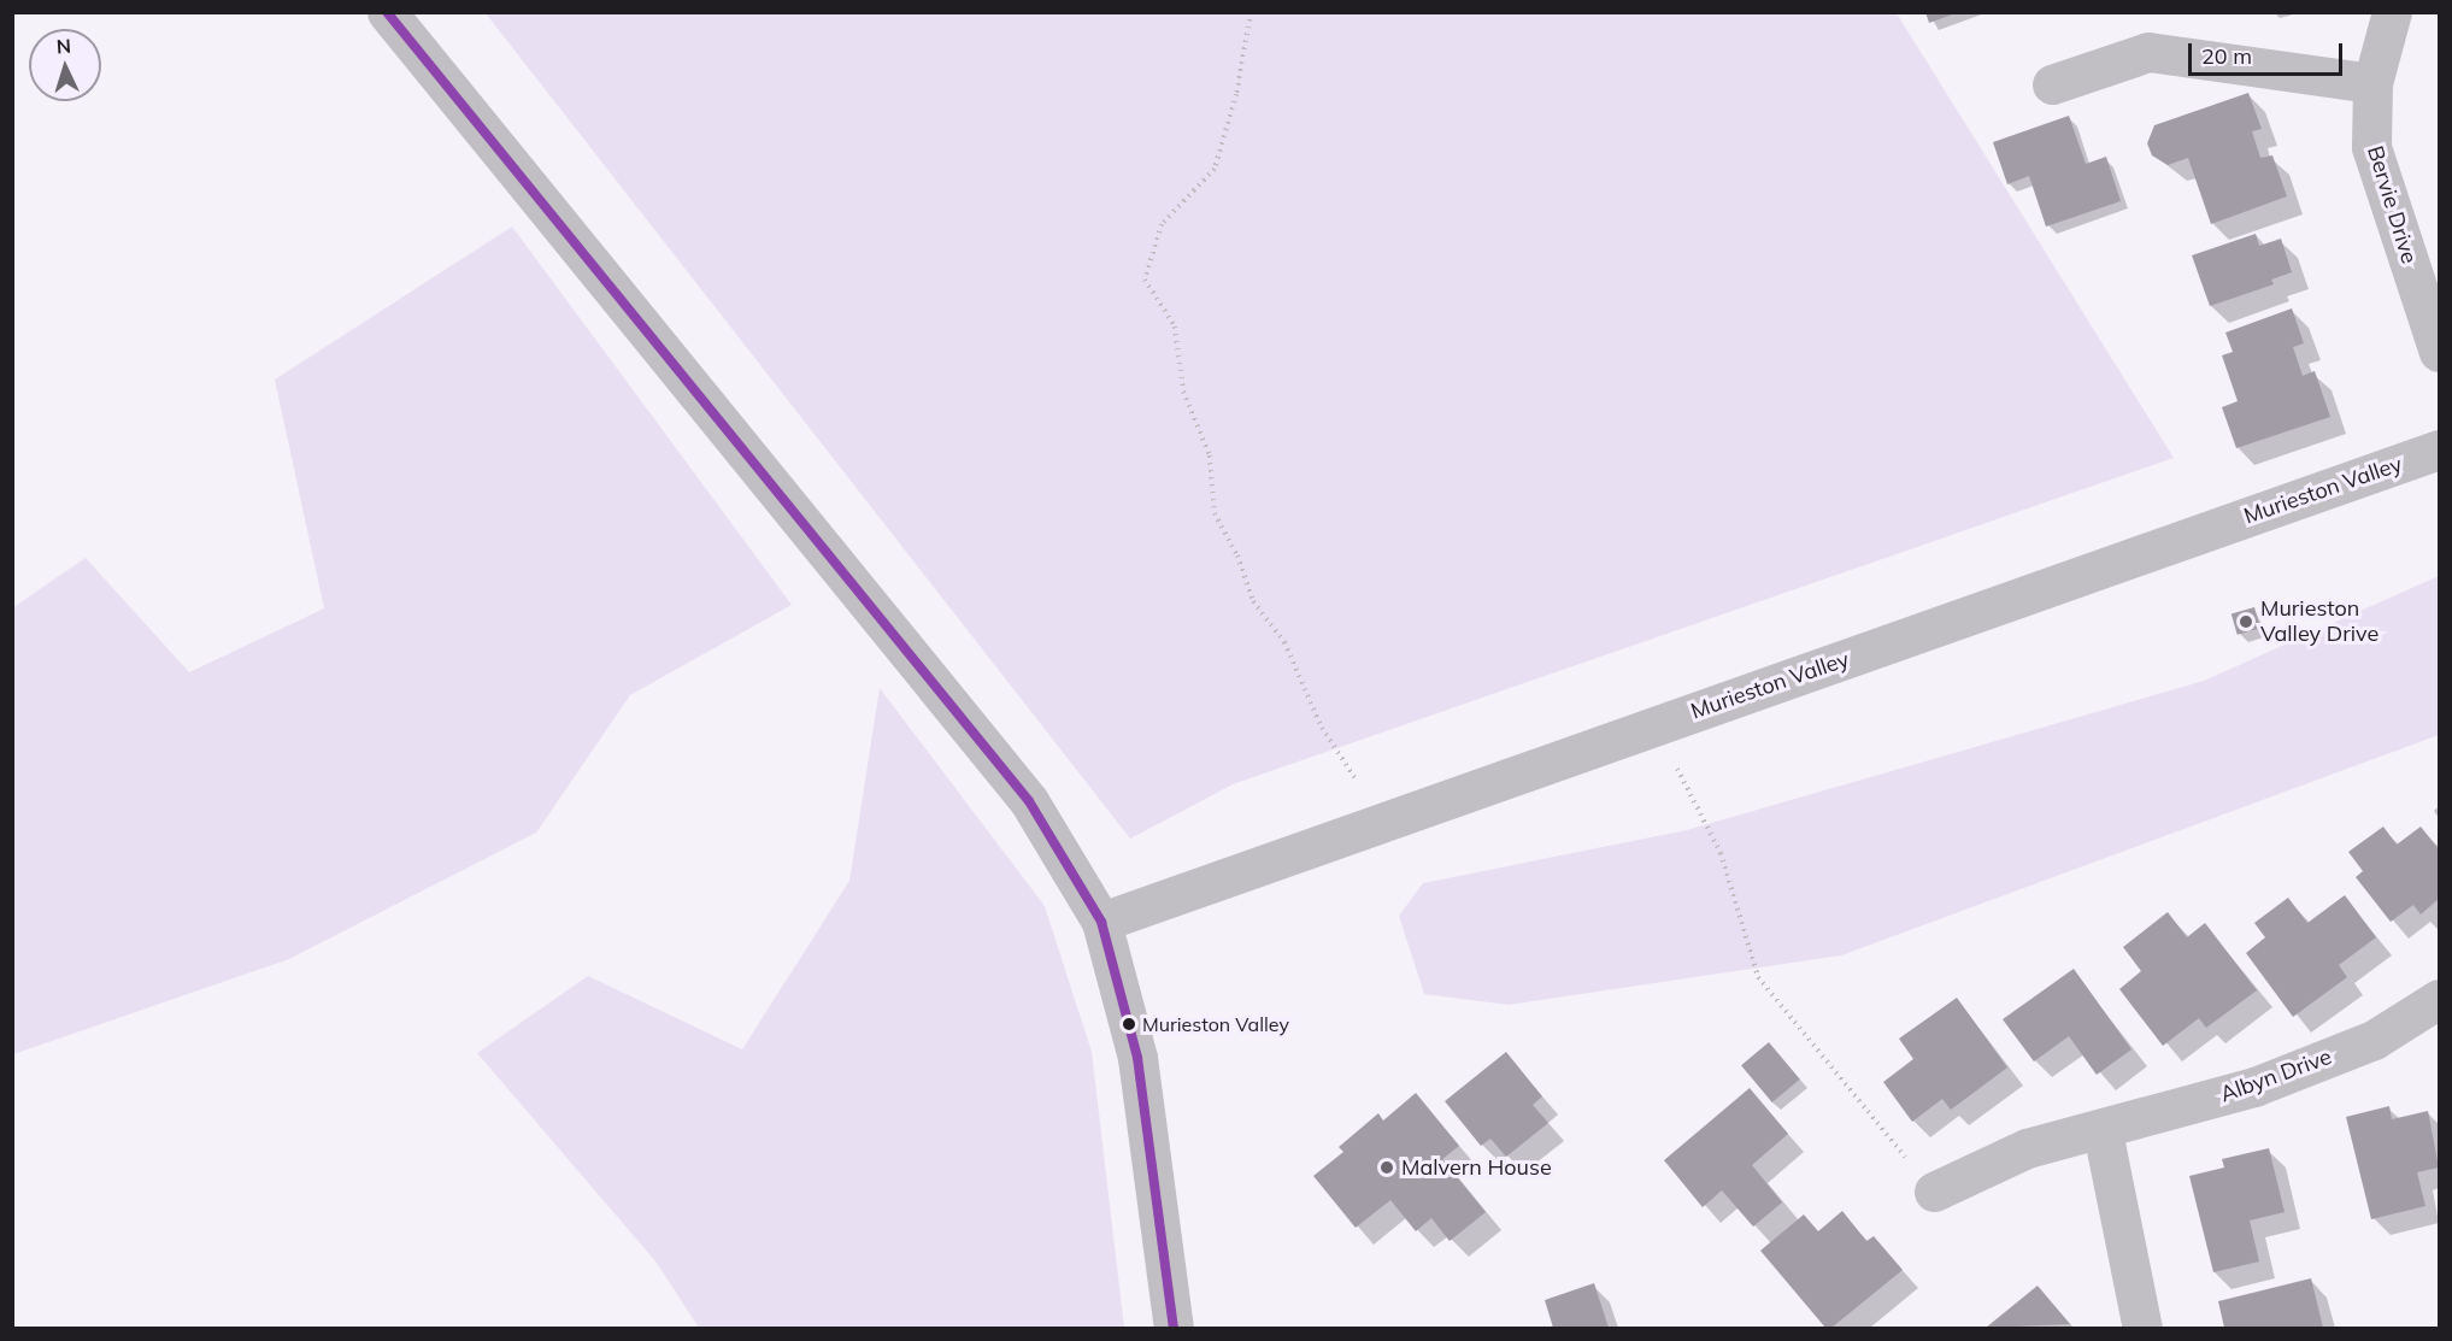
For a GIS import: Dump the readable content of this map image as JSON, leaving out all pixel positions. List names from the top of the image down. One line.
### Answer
{"streets":{"street":["Bervie Drive","Murieston Valley","Albyn Drive"]},"places":["Murieston Valley Drive","Murieston Valley","Malvern House"],"scale_bar":"20 m","north":"top"}
